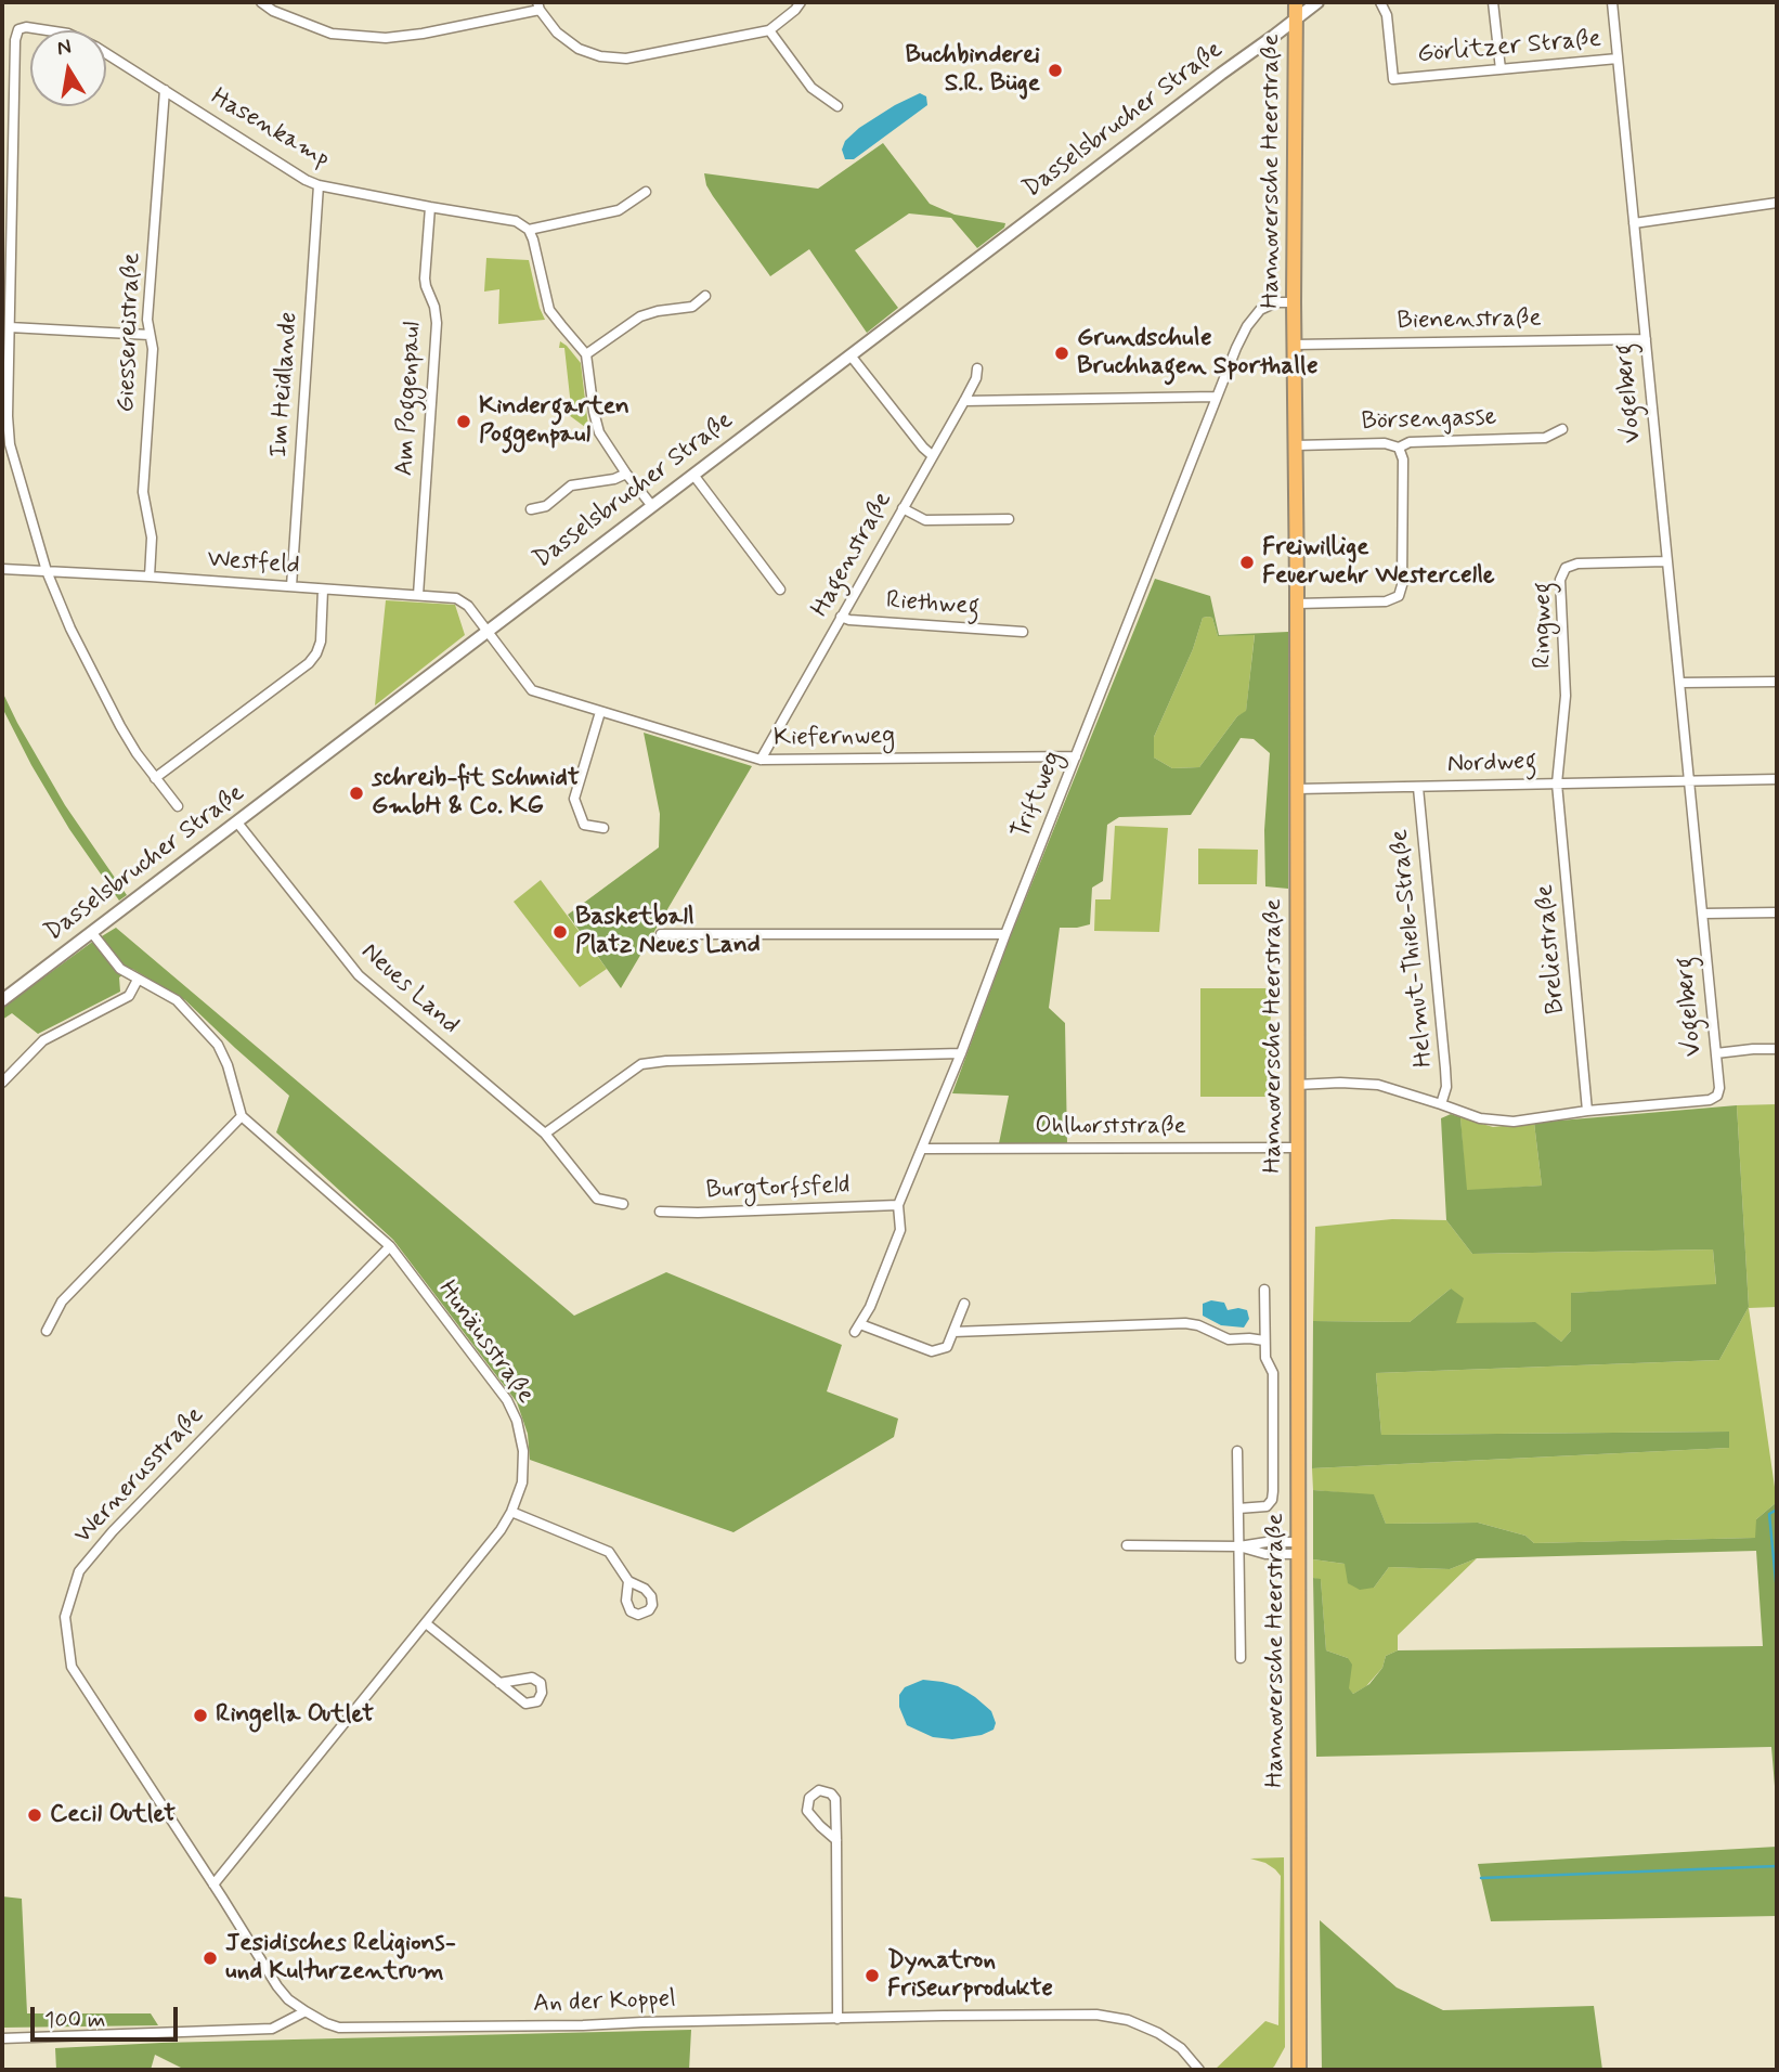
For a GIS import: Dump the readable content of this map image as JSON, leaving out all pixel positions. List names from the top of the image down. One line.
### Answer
{"streets":{"main road":["Hannoversche Heerstraße"],"street":["Görlitzer Straße","Dasselsbrucher Straße","Hasenkamp","Bienenstraße","Giessereistraße","Im Heidlande","Vogelberg","Am Poggenpaul","Börsengasse","Hagenstraße","Westfeld","Riethweg","Ringweg","Kiefernweg","Nordweg","Triftweg","Helmut-Thiele-Straße","Breliestraße","Neues Land","Ohlhorststraße","Burgtorfsfeld","Hunäusstraße","Wernerusstraße","An der Koppel"]},"crossings":[["Görlitzer Straße","Vogelberg"],["Dasselsbrucher Straße","Hannoversche Heerstraße"],["Dasselsbrucher Straße","Westfeld"],["Dasselsbrucher Straße","Kiefernweg"],["Dasselsbrucher Straße","Neues Land"],["Hasenkamp","Giessereistraße"],["Hasenkamp","Im Heidlande"],["Hasenkamp","Am Poggenpaul"],["Hannoversche Heerstraße","Bienenstraße"],["Hannoversche Heerstraße","Börsengasse"],["Hannoversche Heerstraße","Nordweg"],["Hannoversche Heerstraße","Triftweg"],["Hannoversche Heerstraße","Ohlhorststraße"],["Bienenstraße","Vogelberg"],["Giessereistraße","Westfeld"],["Im Heidlande","Westfeld"],["Vogelberg","Ringweg"],["Vogelberg","Nordweg"],["Vogelberg","Breliestraße"],["Am Poggenpaul","Westfeld"],["Hagenstraße","Riethweg"],["Hagenstraße","Kiefernweg"],["Westfeld","Kiefernweg"],["Ringweg","Nordweg"],["Ringweg","Breliestraße"],["Kiefernweg","Triftweg"],["Nordweg","Helmut-Thiele-Straße"],["Nordweg","Breliestraße"],["Triftweg","Ohlhorststraße"],["Triftweg","Burgtorfsfeld"],["Hunäusstraße","Wernerusstraße"],["Wernerusstraße","An der Koppel"]],"places":["Buchbinderei S.R. Büge","Grundschule Bruchhagen Sporthalle","Kindergarten Poggenpaul","Freiwillige Feuerwehr Westercelle","schreib-fit Schmidt GmbH & Co. KG","Basketball Platz Neues Land","Ringella Outlet","Cecil Outlet","Jesidisches Religions- und Kulturzentrum","Dynatron Friseurprodukte"],"scale_bar":"100 m","north":"top"}
